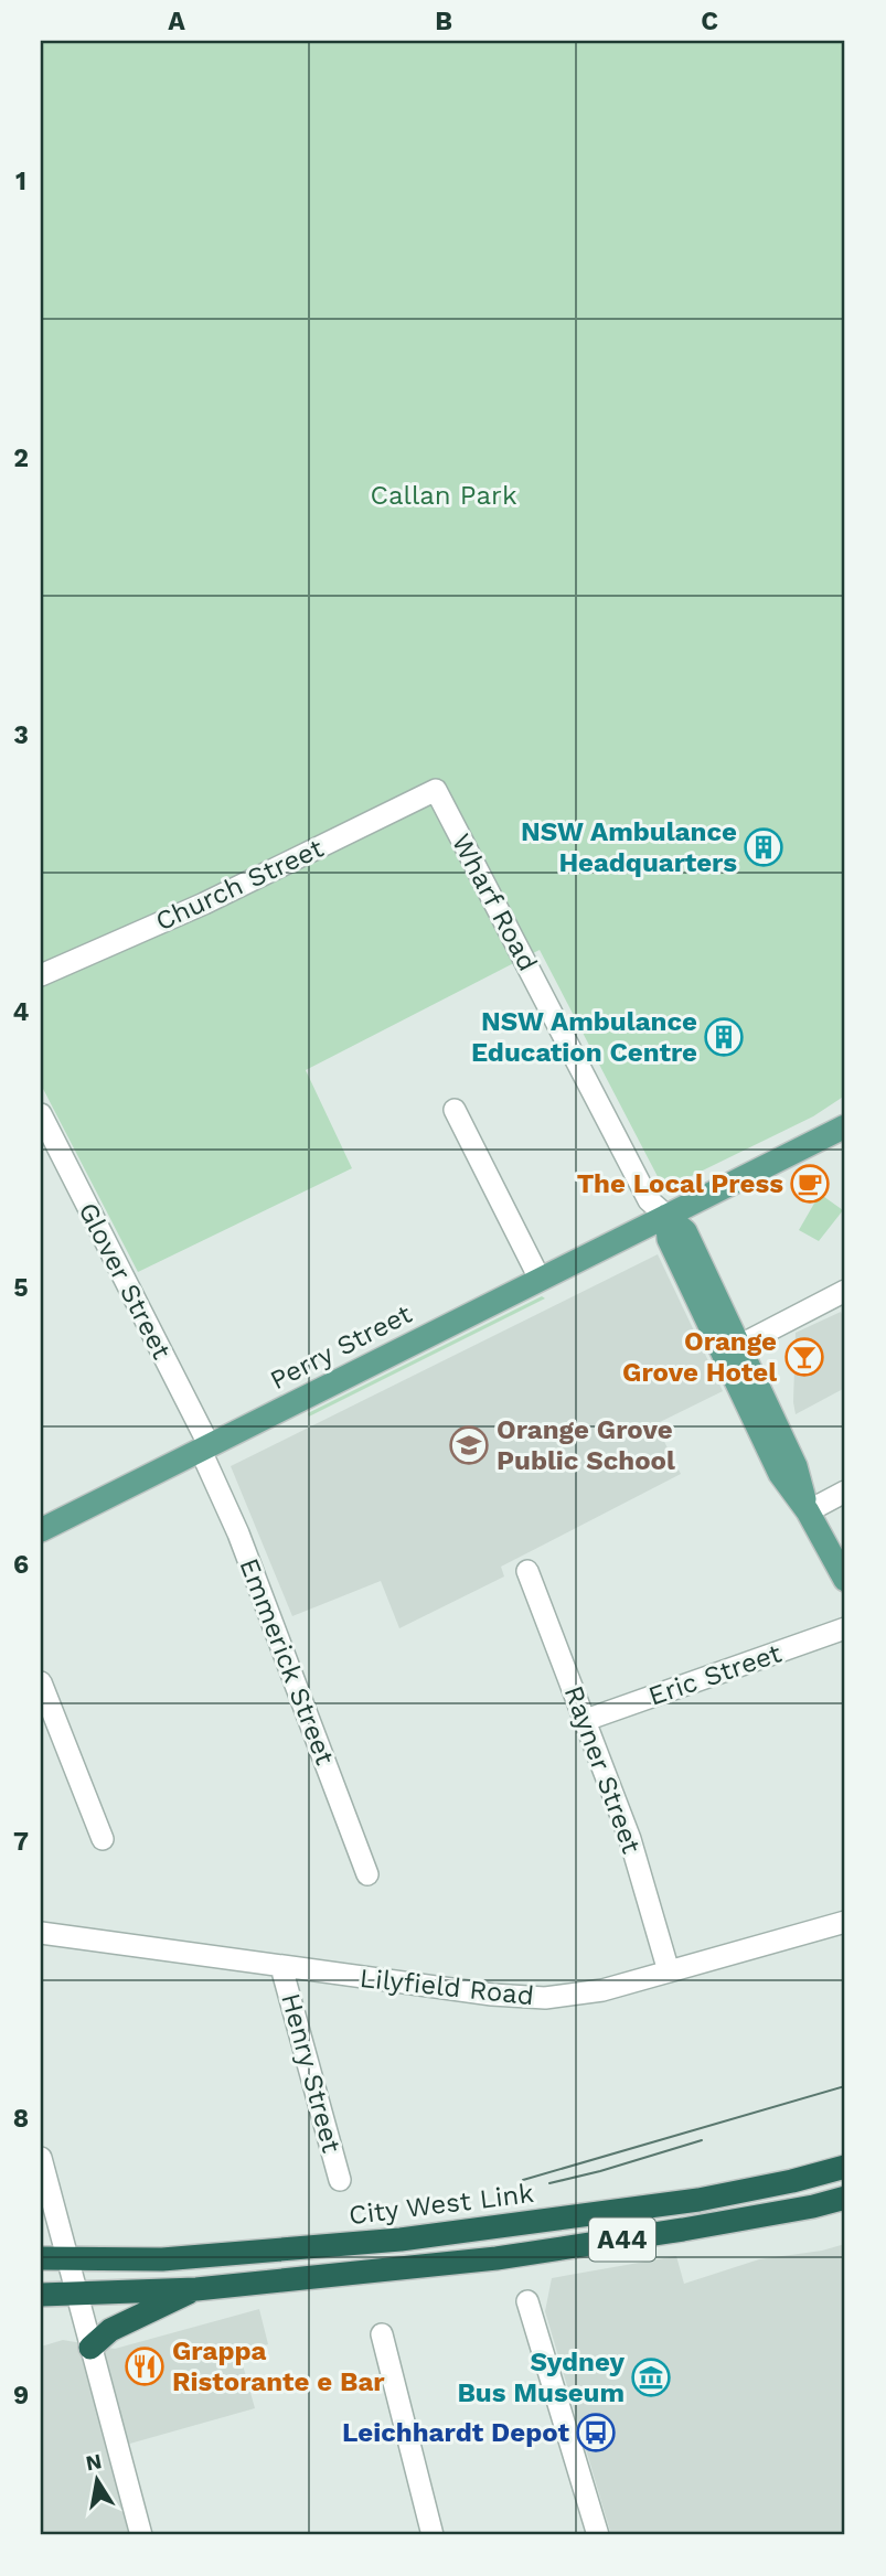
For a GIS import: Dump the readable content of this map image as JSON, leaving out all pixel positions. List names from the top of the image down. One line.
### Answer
{"streets":{"highway":["City West Link","A44"],"main road":["Perry Street"],"street":["Church Street","Wharf Road","Glover Street","Emmerick Street","Eric Street","Rayner Street","Lilyfield Road","Henry Street"]},"crossings":[["Church Street","Wharf Road"],["Wharf Road","Perry Street"],["Glover Street","Perry Street"],["Glover Street","Emmerick Street"],["Perry Street","Emmerick Street"],["Eric Street","Rayner Street"],["Rayner Street","Lilyfield Road"],["Lilyfield Road","Henry Street"]],"parks":["Callan Park"],"places":{"building":["NSW Ambulance Headquarters","NSW Ambulance Education Centre"],"cafe":["The Local Press"],"bar":["Orange Grove Hotel"],"school or university":["Orange Grove Public School"],"restaurant":["Grappa Ristorante e Bar"],"museum":["Sydney Bus Museum"],"bus stop":["Leichhardt Depot"]},"north":"top","grid":{"columns":["A","B","C"],"rows":["1","2","3","4","5","6","7","8","9"]}}
